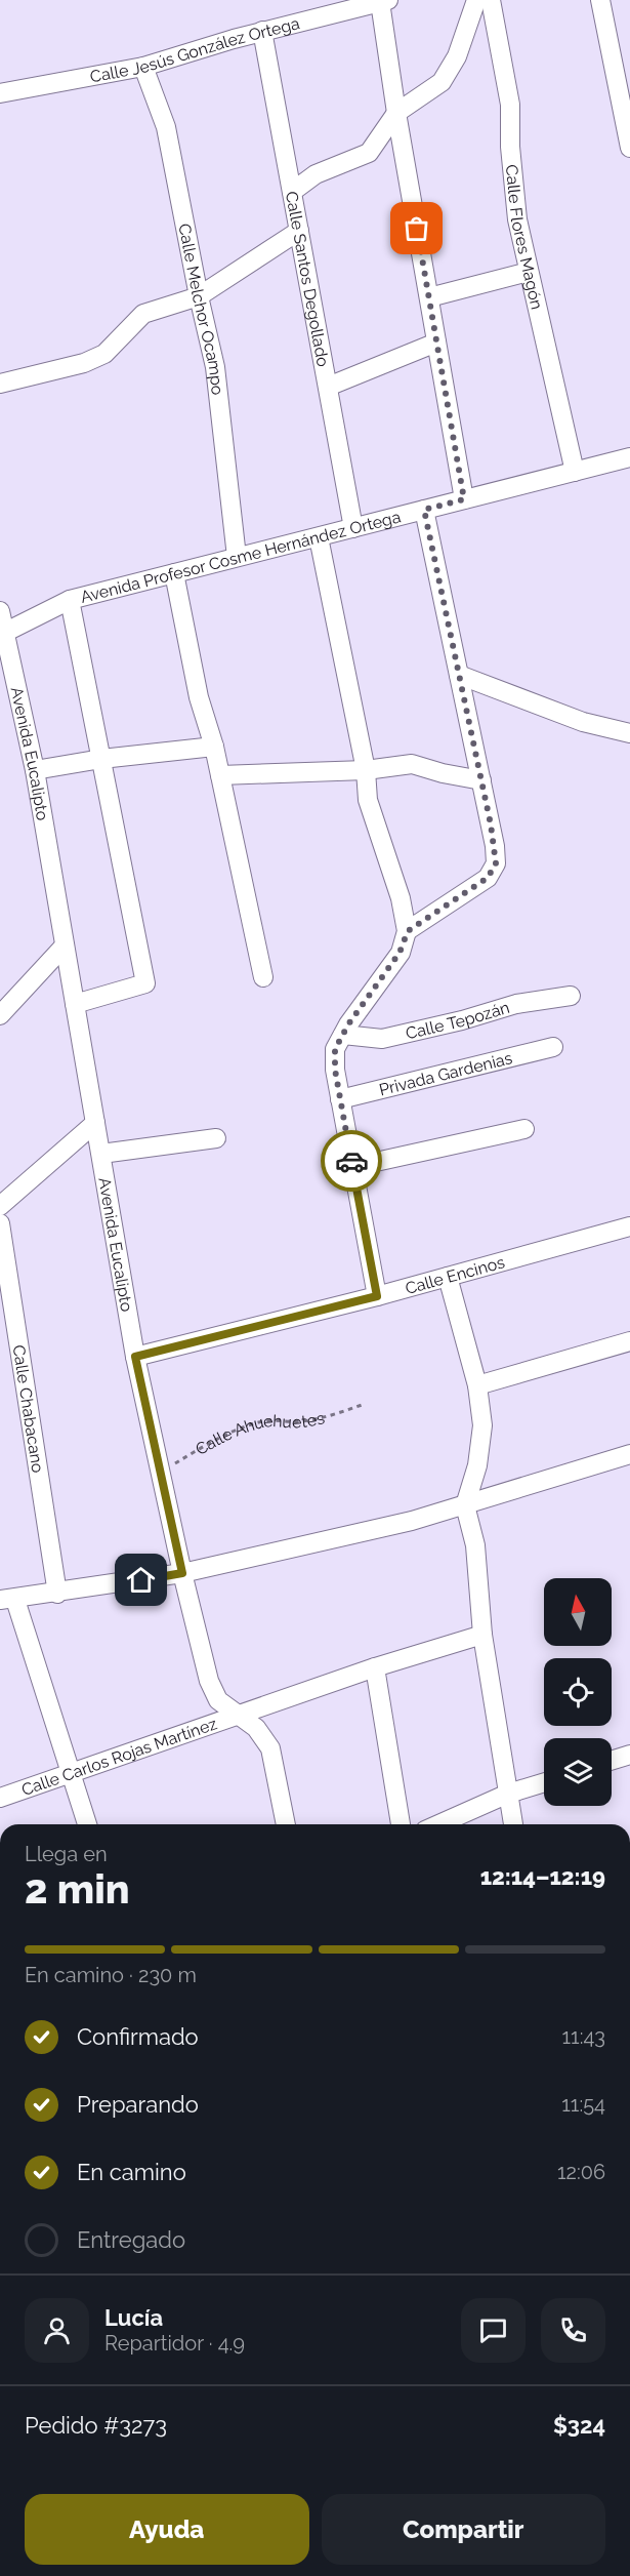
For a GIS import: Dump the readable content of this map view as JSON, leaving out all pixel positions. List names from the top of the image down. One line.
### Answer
{"streets":{"street":["Calle Jesús González Ortega","Calle Flores Magón","Calle Santos Degollado","Calle Melchor Ocampo","Avenida Profesor Cosme Hernández Ortega","Avenida Eucalipto","Calle Tepozán","Privada Gardenias","Calle Encinos","Calle Chabacano","Calle Carlos Rojas Martínez"],"path":["Calle Ahuehuetes"]},"crossings":[["Calle Jesús González Ortega","Calle Santos Degollado"],["Calle Jesús González Ortega","Calle Melchor Ocampo"],["Calle Flores Magón","Avenida Profesor Cosme Hernández Ortega"],["Calle Santos Degollado","Avenida Profesor Cosme Hernández Ortega"],["Calle Melchor Ocampo","Avenida Profesor Cosme Hernández Ortega"],["Avenida Profesor Cosme Hernández Ortega","Avenida Eucalipto"],["Avenida Eucalipto","Calle Encinos"],["Avenida Eucalipto","Calle Ahuehuetes"],["Avenida Eucalipto","Calle Carlos Rojas Martínez"]],"north":"top","page":{"heading":["2 min","Llega en","12:14–12:19"],"panel":["Lucía","Repartidor · 4.9","Pedido #3273","$324"],"bar":"En camino · 230 m","list":[["Confirmado","11:43"],["Preparando","11:54"],["En camino","12:06"],"Entregado"],"buttons":["Ayuda","Compartir"]}}
